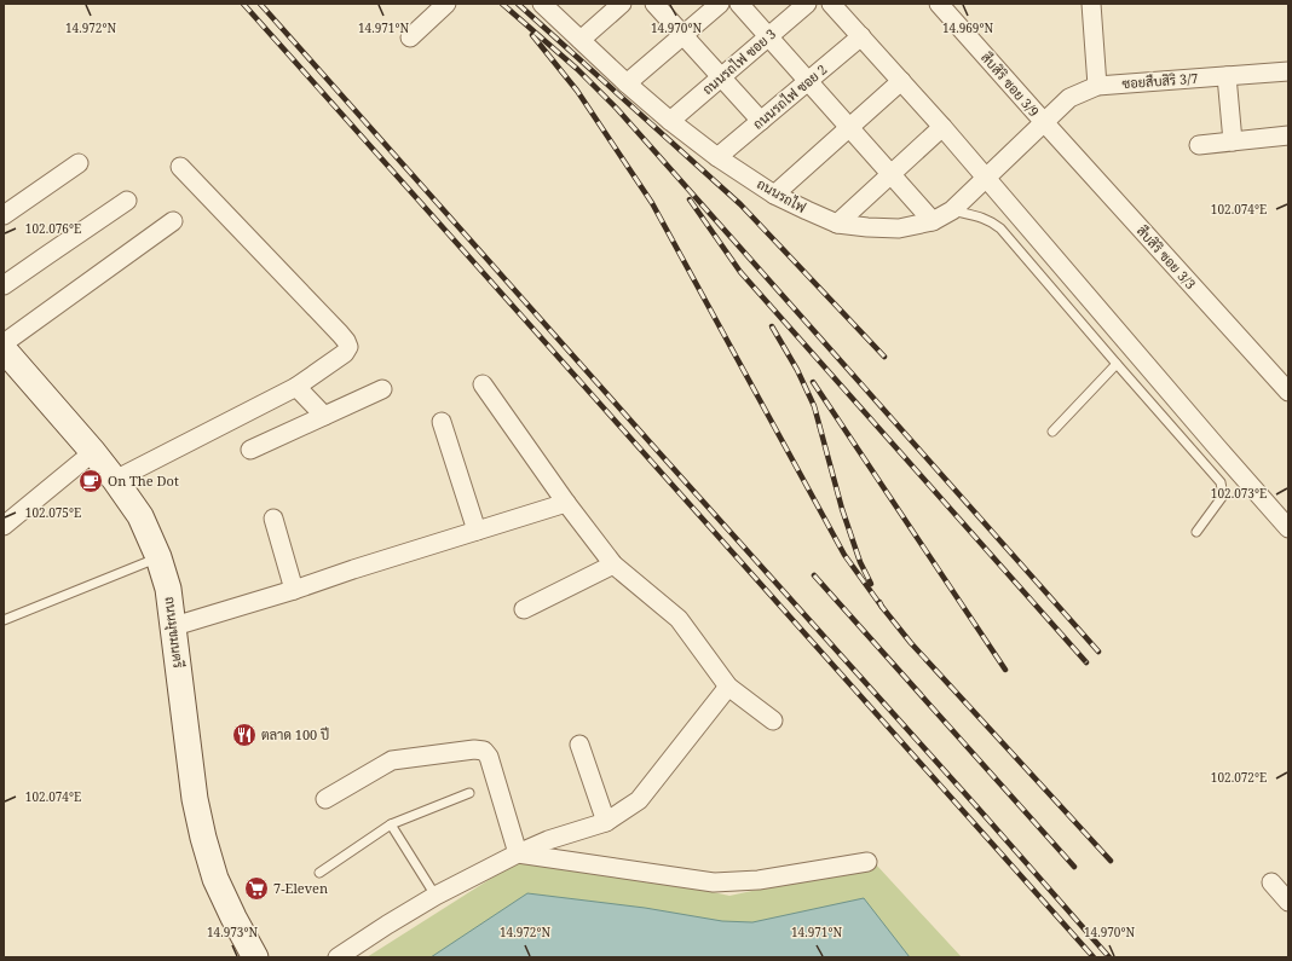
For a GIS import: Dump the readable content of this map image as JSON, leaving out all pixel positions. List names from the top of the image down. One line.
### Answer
{"streets":{"main road":["ถนนมุขมนตรี"],"street":["ถนนรถไฟ ซอย 3","ซอยสืบสิริ 3/7","สืบสิริ ซอย 3/9","ถนนรถไฟ ซอย 2","ถนนรถไฟ","สืบสิริ ซอย 3/3"]},"crossings":[["ถนนรถไฟ ซอย 3","ถนนรถไฟ"],["ซอยสืบสิริ 3/7","สืบสิริ ซอย 3/9"],["ซอยสืบสิริ 3/7","ถนนรถไฟ"],["ซอยสืบสิริ 3/7","สืบสิริ ซอย 3/3"],["สืบสิริ ซอย 3/9","ถนนรถไฟ"],["สืบสิริ ซอย 3/9","สืบสิริ ซอย 3/3"],["ถนนรถไฟ ซอย 2","ถนนรถไฟ"],["ถนนรถไฟ","สืบสิริ ซอย 3/3"]],"places":{"cafe":["On The Dot"],"restaurant":["ตลาด 100 ปี"],"supermarket":["7-Eleven"]},"coordinates":["14.972°N","14.971°N","14.970°N","14.969°N","102.074°E","102.076°E","102.073°E","102.075°E","102.072°E","14.973°N"]}
